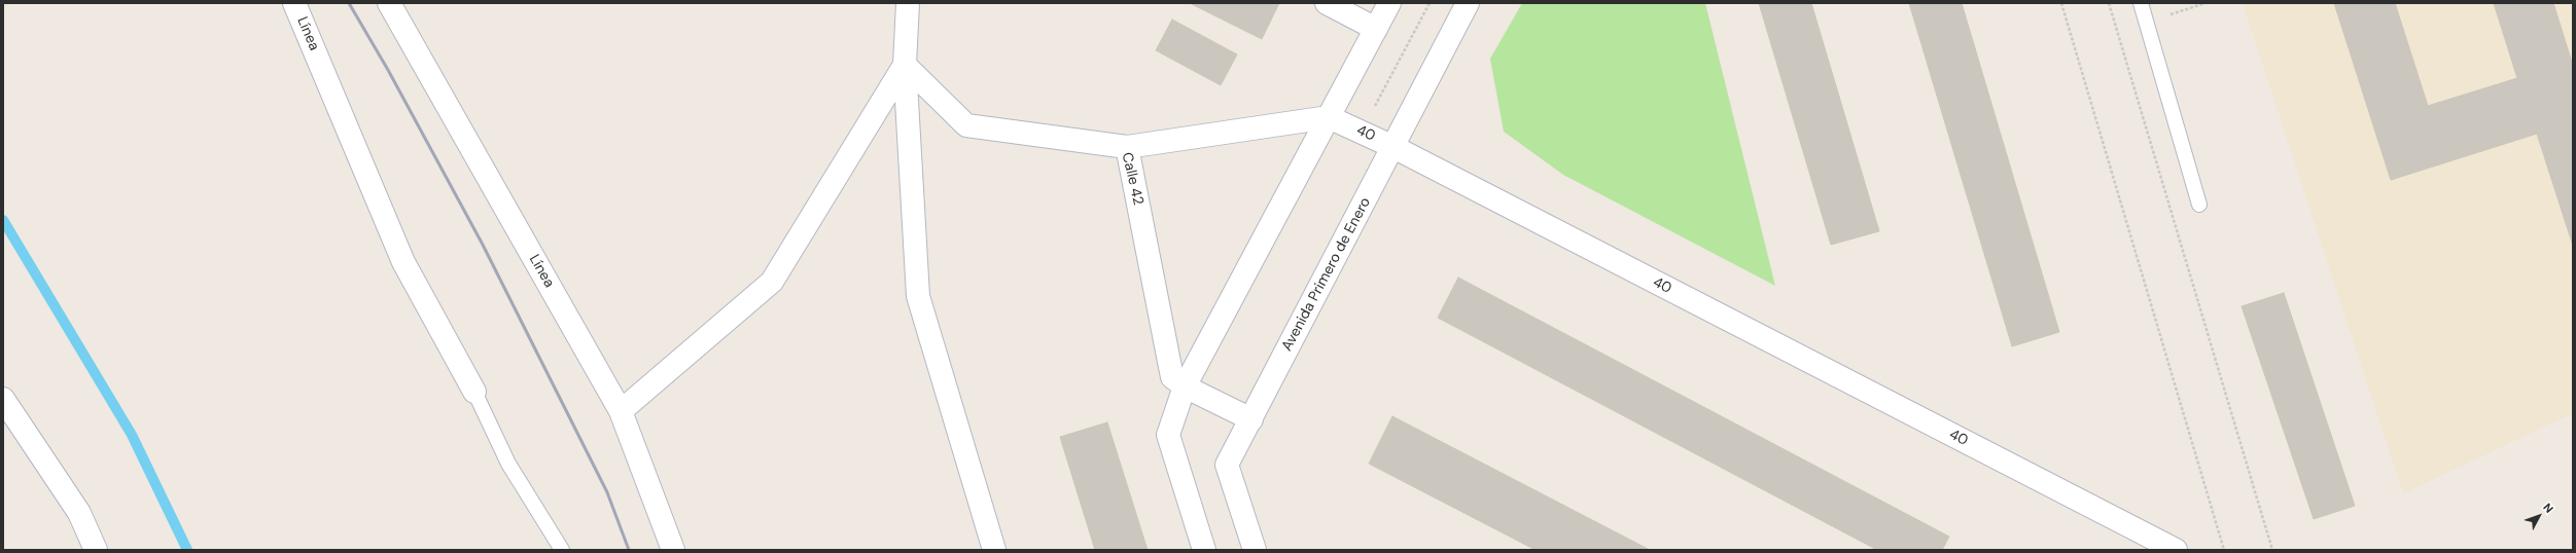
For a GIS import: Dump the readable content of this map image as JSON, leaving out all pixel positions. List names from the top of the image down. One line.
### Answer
{"streets":{"street":["Línea","40","Calle 42","Avenida Primero de Enero"]},"crossings":[["40","Avenida Primero de Enero"],["Calle 42","Avenida Primero de Enero"]],"north":"top right"}
